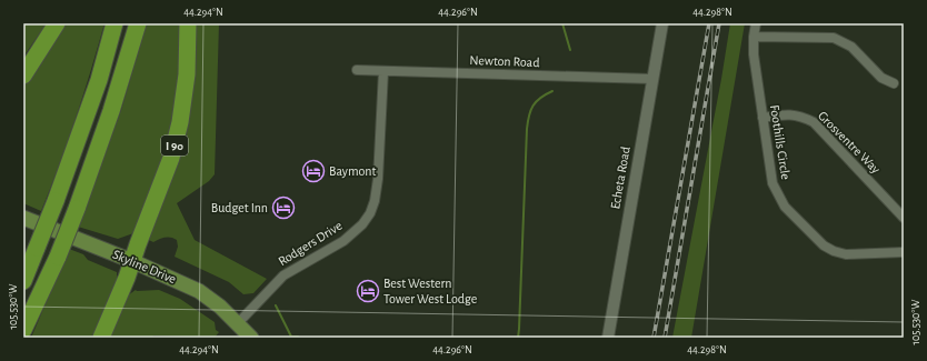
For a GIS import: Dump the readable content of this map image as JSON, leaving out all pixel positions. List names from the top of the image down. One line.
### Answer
{"streets":{"highway":["I 90"],"main road":["Skyline Drive"],"street":["Newton Road","Foothills Circle","Grosventre Way","Echeta Road","Rodgers Drive"]},"crossings":[["Newton Road","Echeta Road"],["Newton Road","Rodgers Drive"],["Foothills Circle","Grosventre Way"],["I 90","Skyline Drive"],["Rodgers Drive","Skyline Drive"]],"places":{"hotel":["Baymont","Budget Inn","Best Western Tower West Lodge"]},"coordinates":["44.294°N","44.296°N","44.298°N","105.530°W"]}
